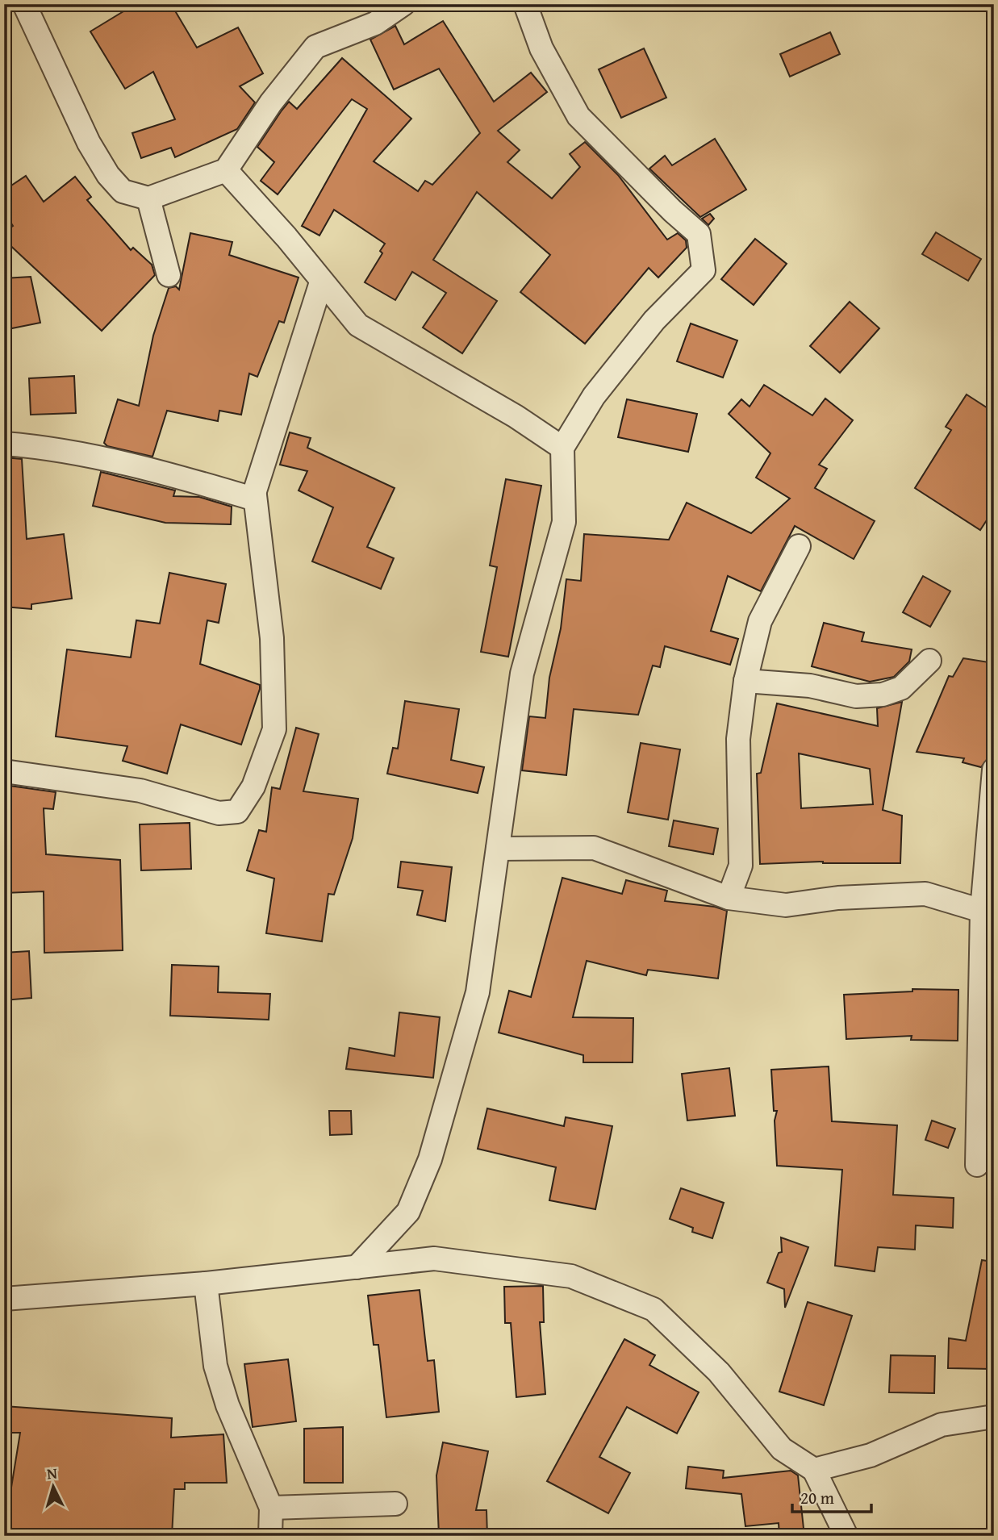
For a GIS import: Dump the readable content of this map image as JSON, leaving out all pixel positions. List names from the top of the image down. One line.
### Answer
{"scale_bar":"20 m","north":"top"}
